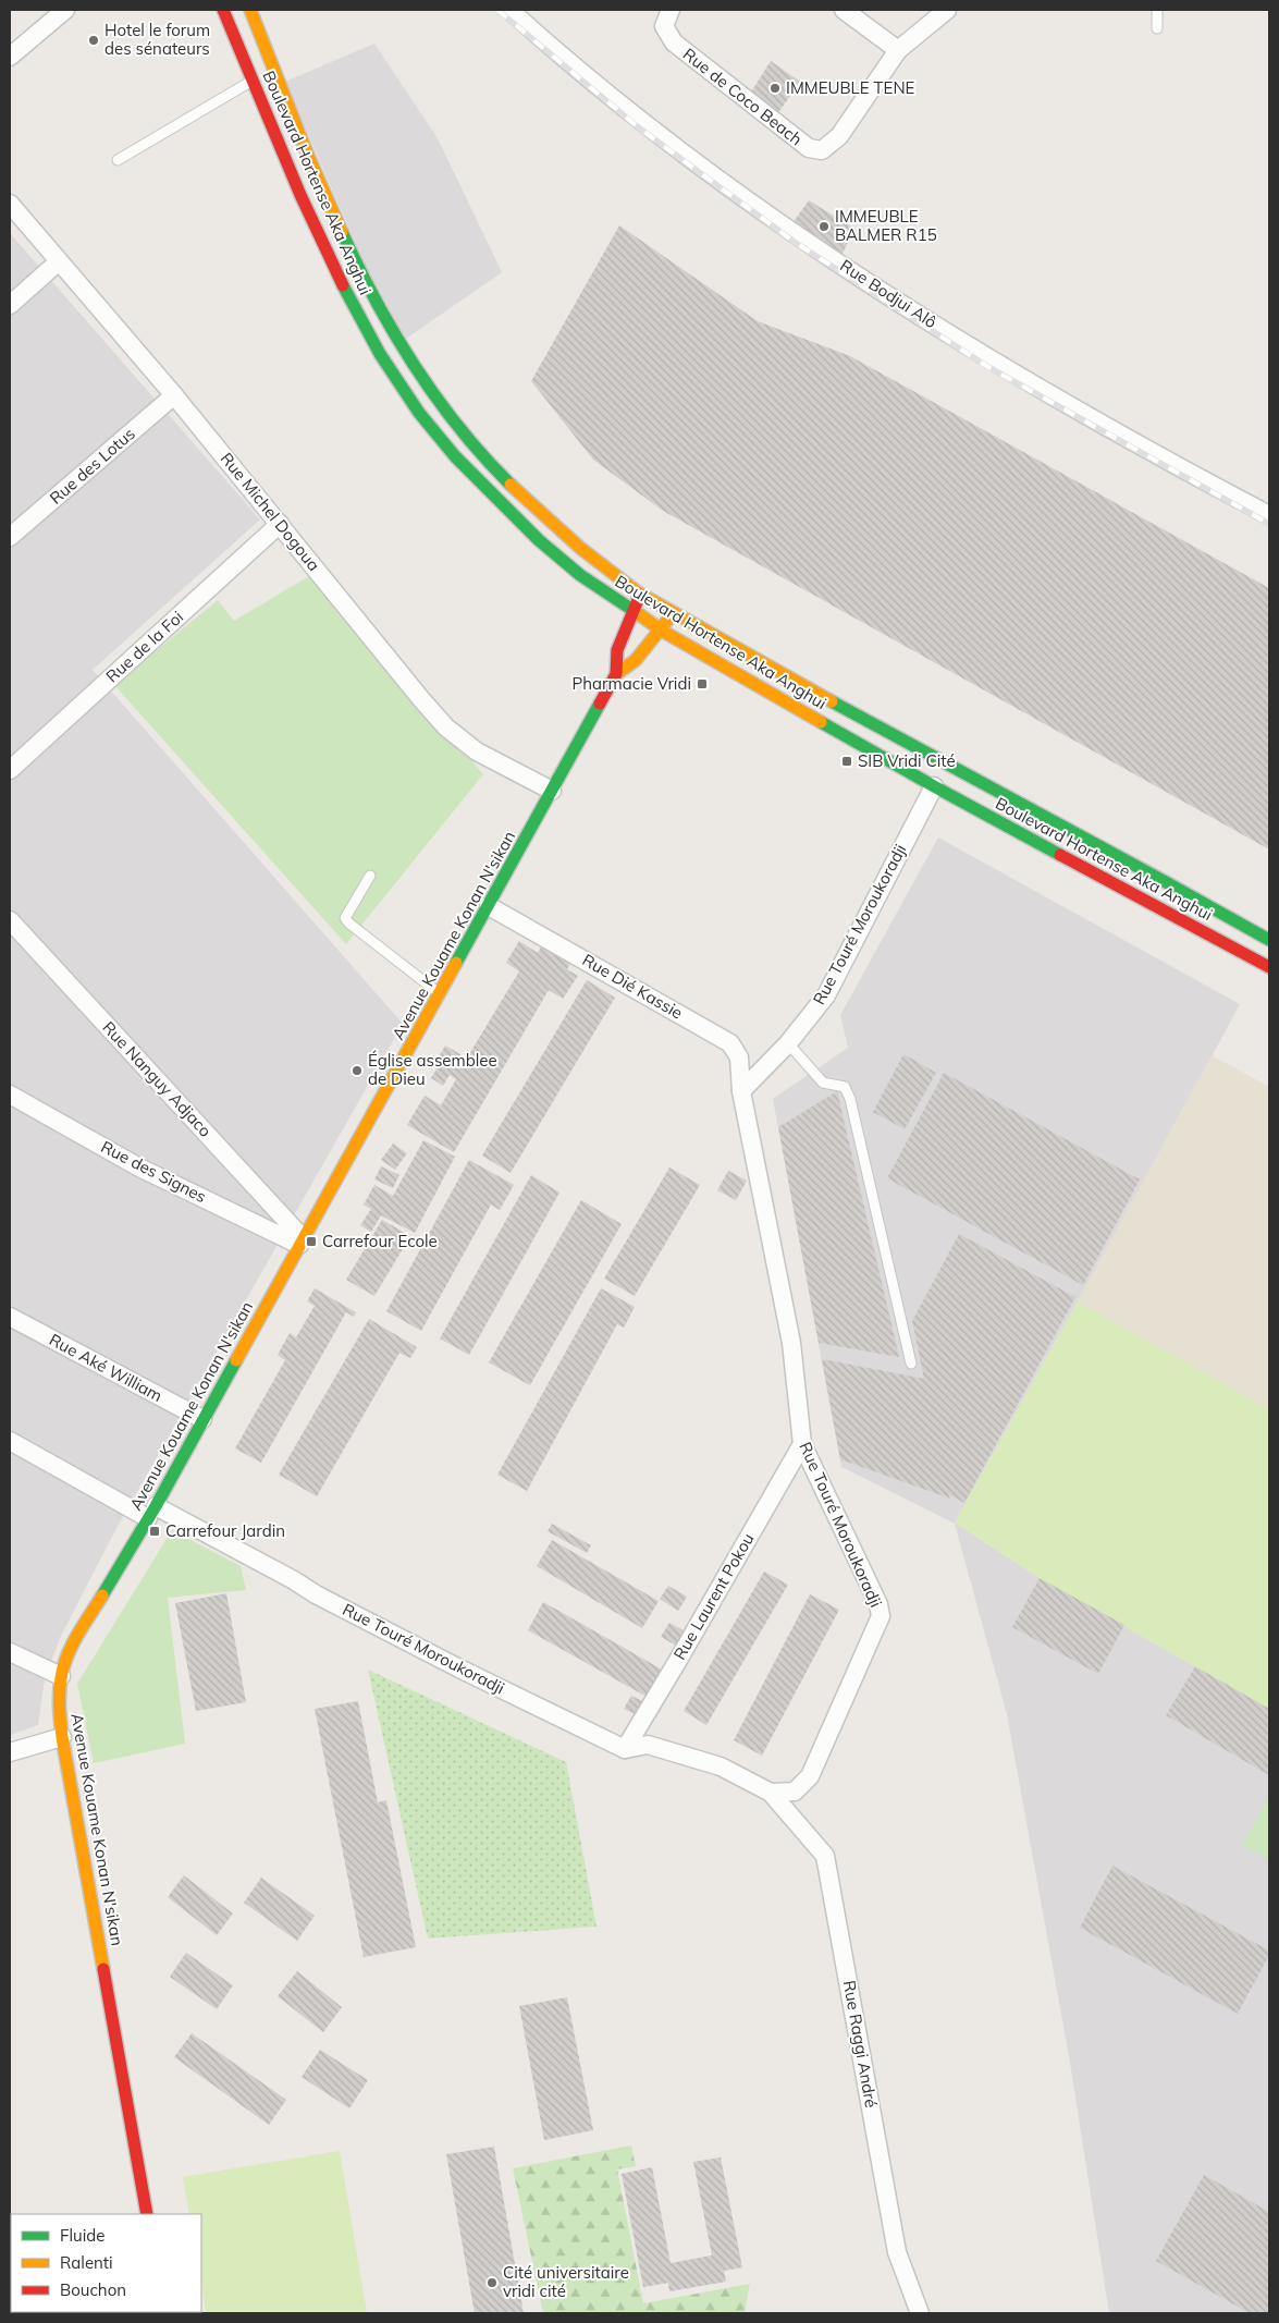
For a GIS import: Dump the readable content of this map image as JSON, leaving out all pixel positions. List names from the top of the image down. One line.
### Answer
{"streets":{"main road":["Boulevard Hortense Aka Anghui","Avenue Kouame Konan N'sikan"],"street":["Rue de Coco Beach","Rue Bodjui Alô","Rue des Lotus","Rue Michel Dogoua","Rue de la Foi","Rue Touré Moroukoradji","Rue Dié Kassie","Rue Nanguy Adjaco","Rue des Signes","Rue Aké William","Rue Laurent Pokou","Rue Raggi André"]},"crossings":[["Boulevard Hortense Aka Anghui","Rue Touré Moroukoradji"],["Boulevard Hortense Aka Anghui","Avenue Kouame Konan N'sikan"],["Rue des Lotus","Rue Michel Dogoua"],["Rue Michel Dogoua","Rue de la Foi"],["Rue Michel Dogoua","Avenue Kouame Konan N'sikan"],["Rue Touré Moroukoradji","Avenue Kouame Konan N'sikan"],["Rue Touré Moroukoradji","Rue Dié Kassie"],["Rue Touré Moroukoradji","Rue Laurent Pokou"],["Rue Touré Moroukoradji","Rue Raggi André"],["Avenue Kouame Konan N'sikan","Rue Dié Kassie"],["Avenue Kouame Konan N'sikan","Rue Nanguy Adjaco"],["Avenue Kouame Konan N'sikan","Rue des Signes"],["Avenue Kouame Konan N'sikan","Rue Aké William"],["Rue Nanguy Adjaco","Rue des Signes"]],"places":{"other":["Hotel le forum des sénateurs","IMMEUBLE TENE","IMMEUBLE BALMER R15","Église assemblee de Dieu","Cité universitaire vridi cité"],"transit":["Pharmacie Vridi","SIB Vridi Cité","Carrefour Ecole","Carrefour Jardin"]},"legend":["Fluide","Ralenti","Bouchon"]}
